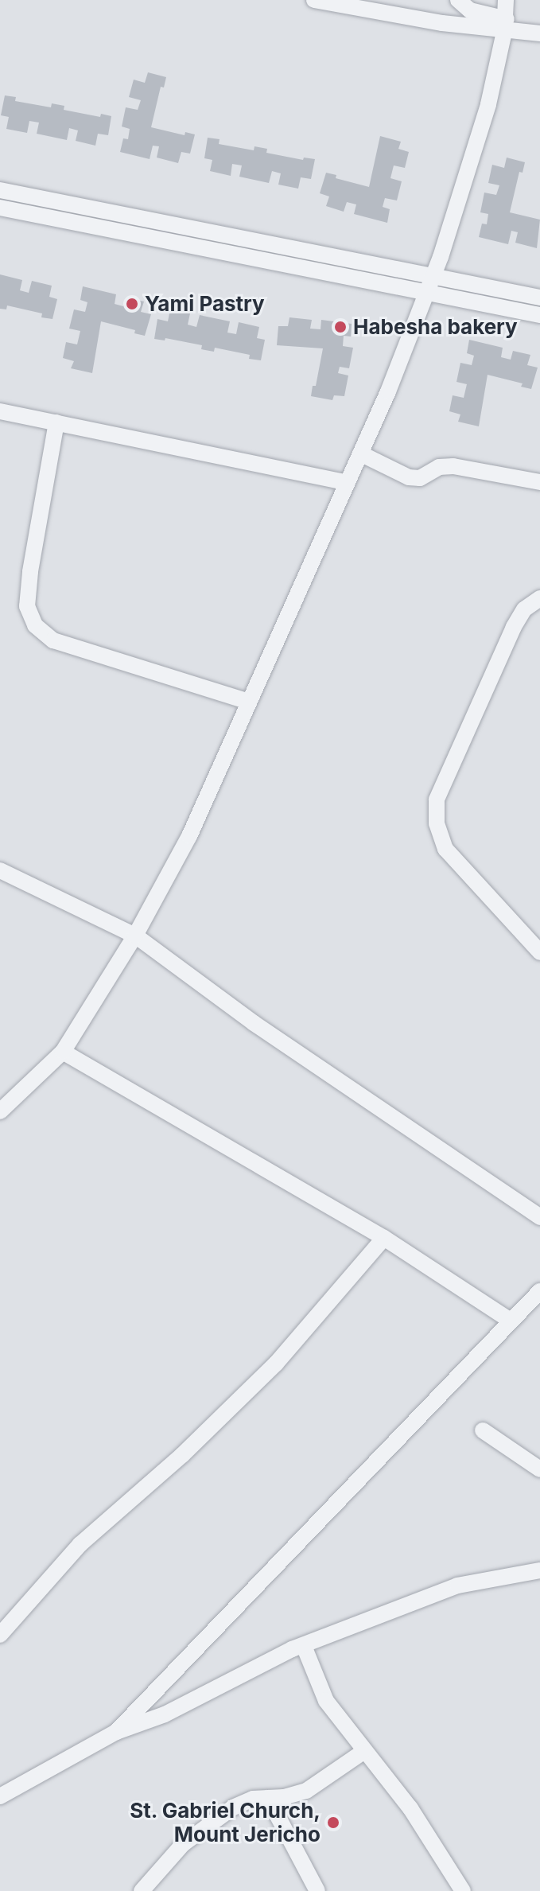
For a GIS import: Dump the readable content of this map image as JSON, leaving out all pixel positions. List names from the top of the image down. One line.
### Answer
{"places":["Yami Pastry","Habesha bakery","St. Gabriel Church, Mount Jericho"]}
